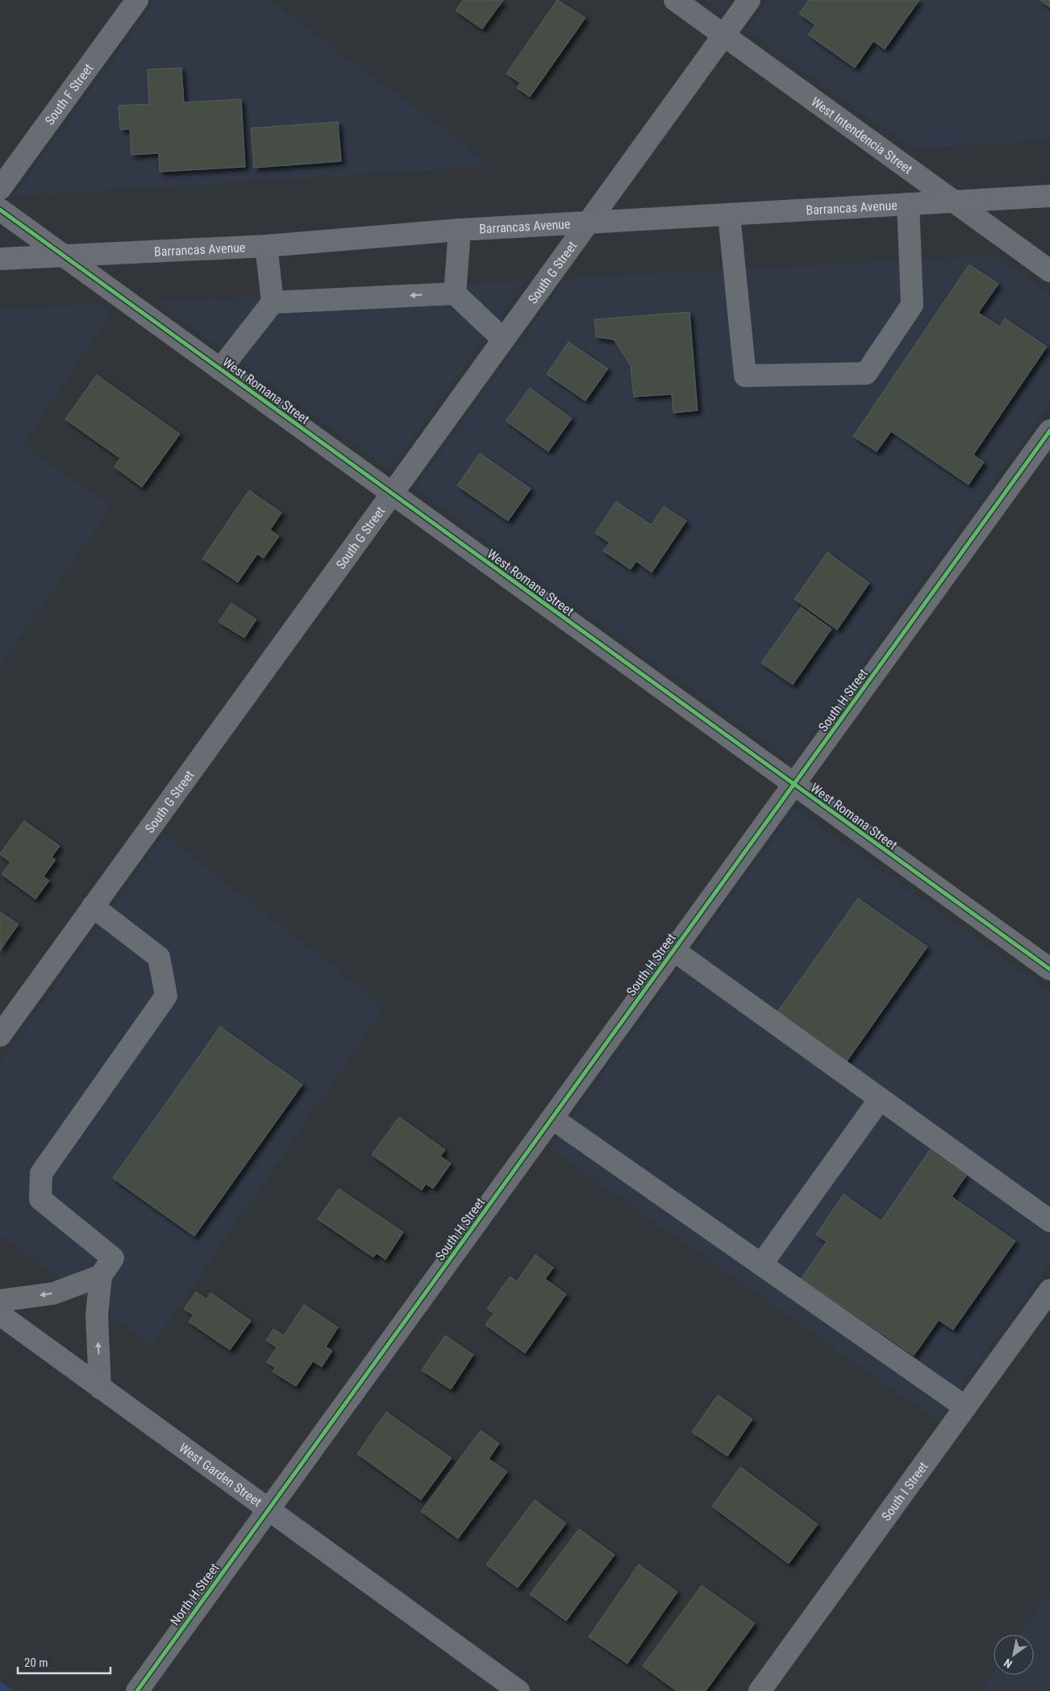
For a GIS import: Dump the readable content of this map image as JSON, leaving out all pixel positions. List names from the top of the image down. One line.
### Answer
{"streets":{"main road":["Barrancas Avenue","West Garden Street"],"street":["South F Street","West Intendencia Street","South G Street","West Romana Street","South H Street","South I Street","North H Street"]},"crossings":[["West Intendencia Street","Barrancas Avenue"],["West Intendencia Street","South G Street"],["Barrancas Avenue","South G Street"],["Barrancas Avenue","West Romana Street"],["South G Street","West Romana Street"],["West Romana Street","South H Street"],["South H Street","West Garden Street"],["South H Street","North H Street"],["West Garden Street","North H Street"]],"scale_bar":"20 m","north":"bottom left"}
